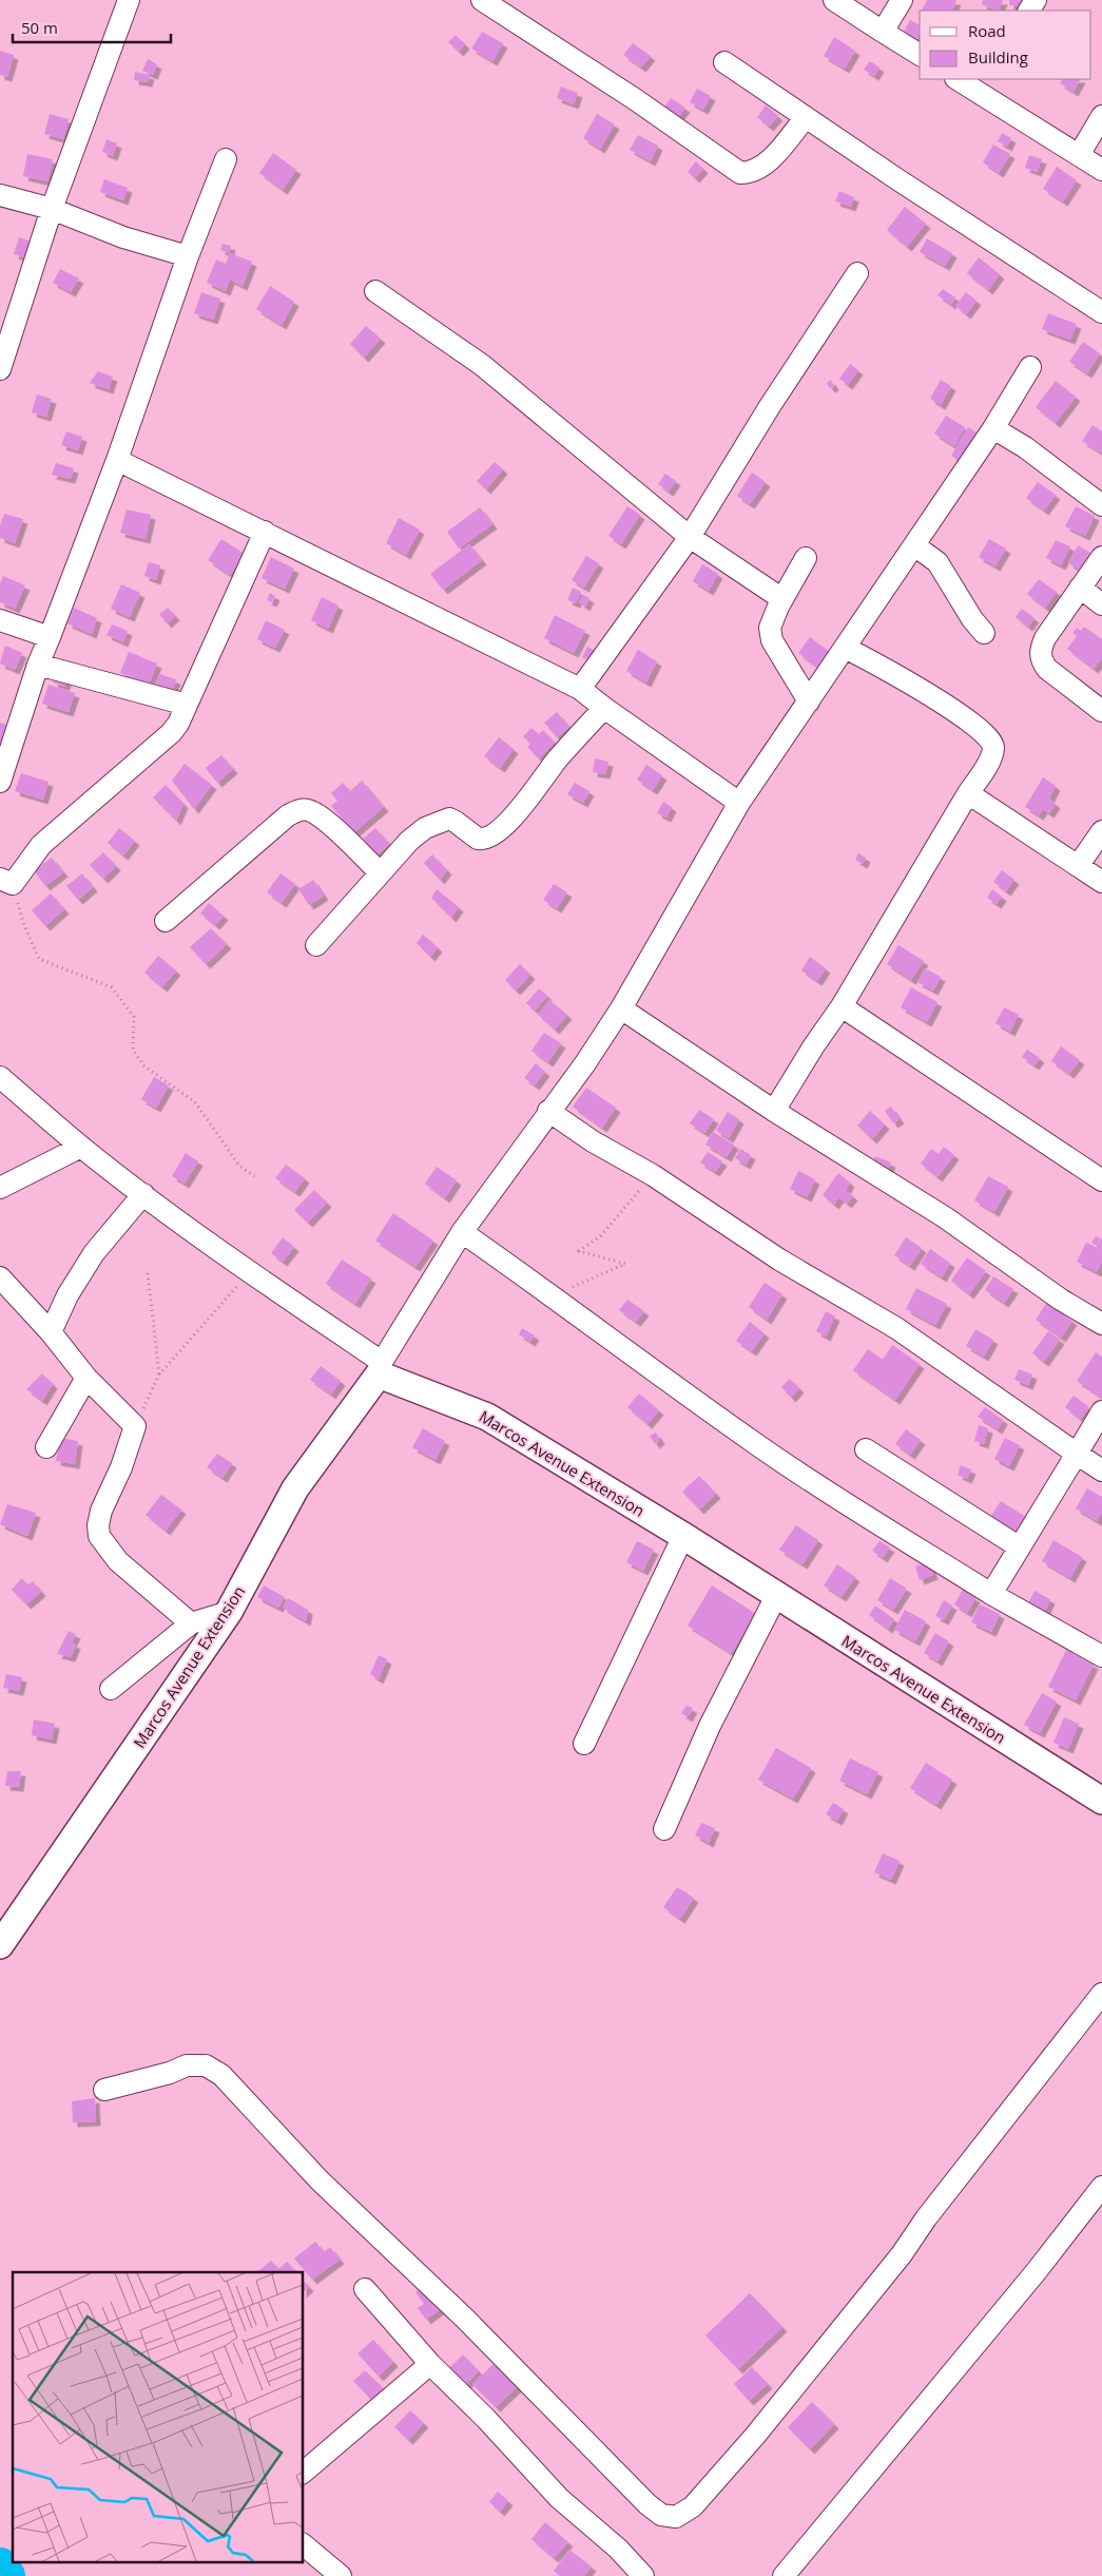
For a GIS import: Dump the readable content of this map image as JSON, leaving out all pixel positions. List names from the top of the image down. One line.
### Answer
{"streets":{"street":["Marcos Avenue Extension"]},"legend":["Road","Building"],"scale_bar":"50 m"}
